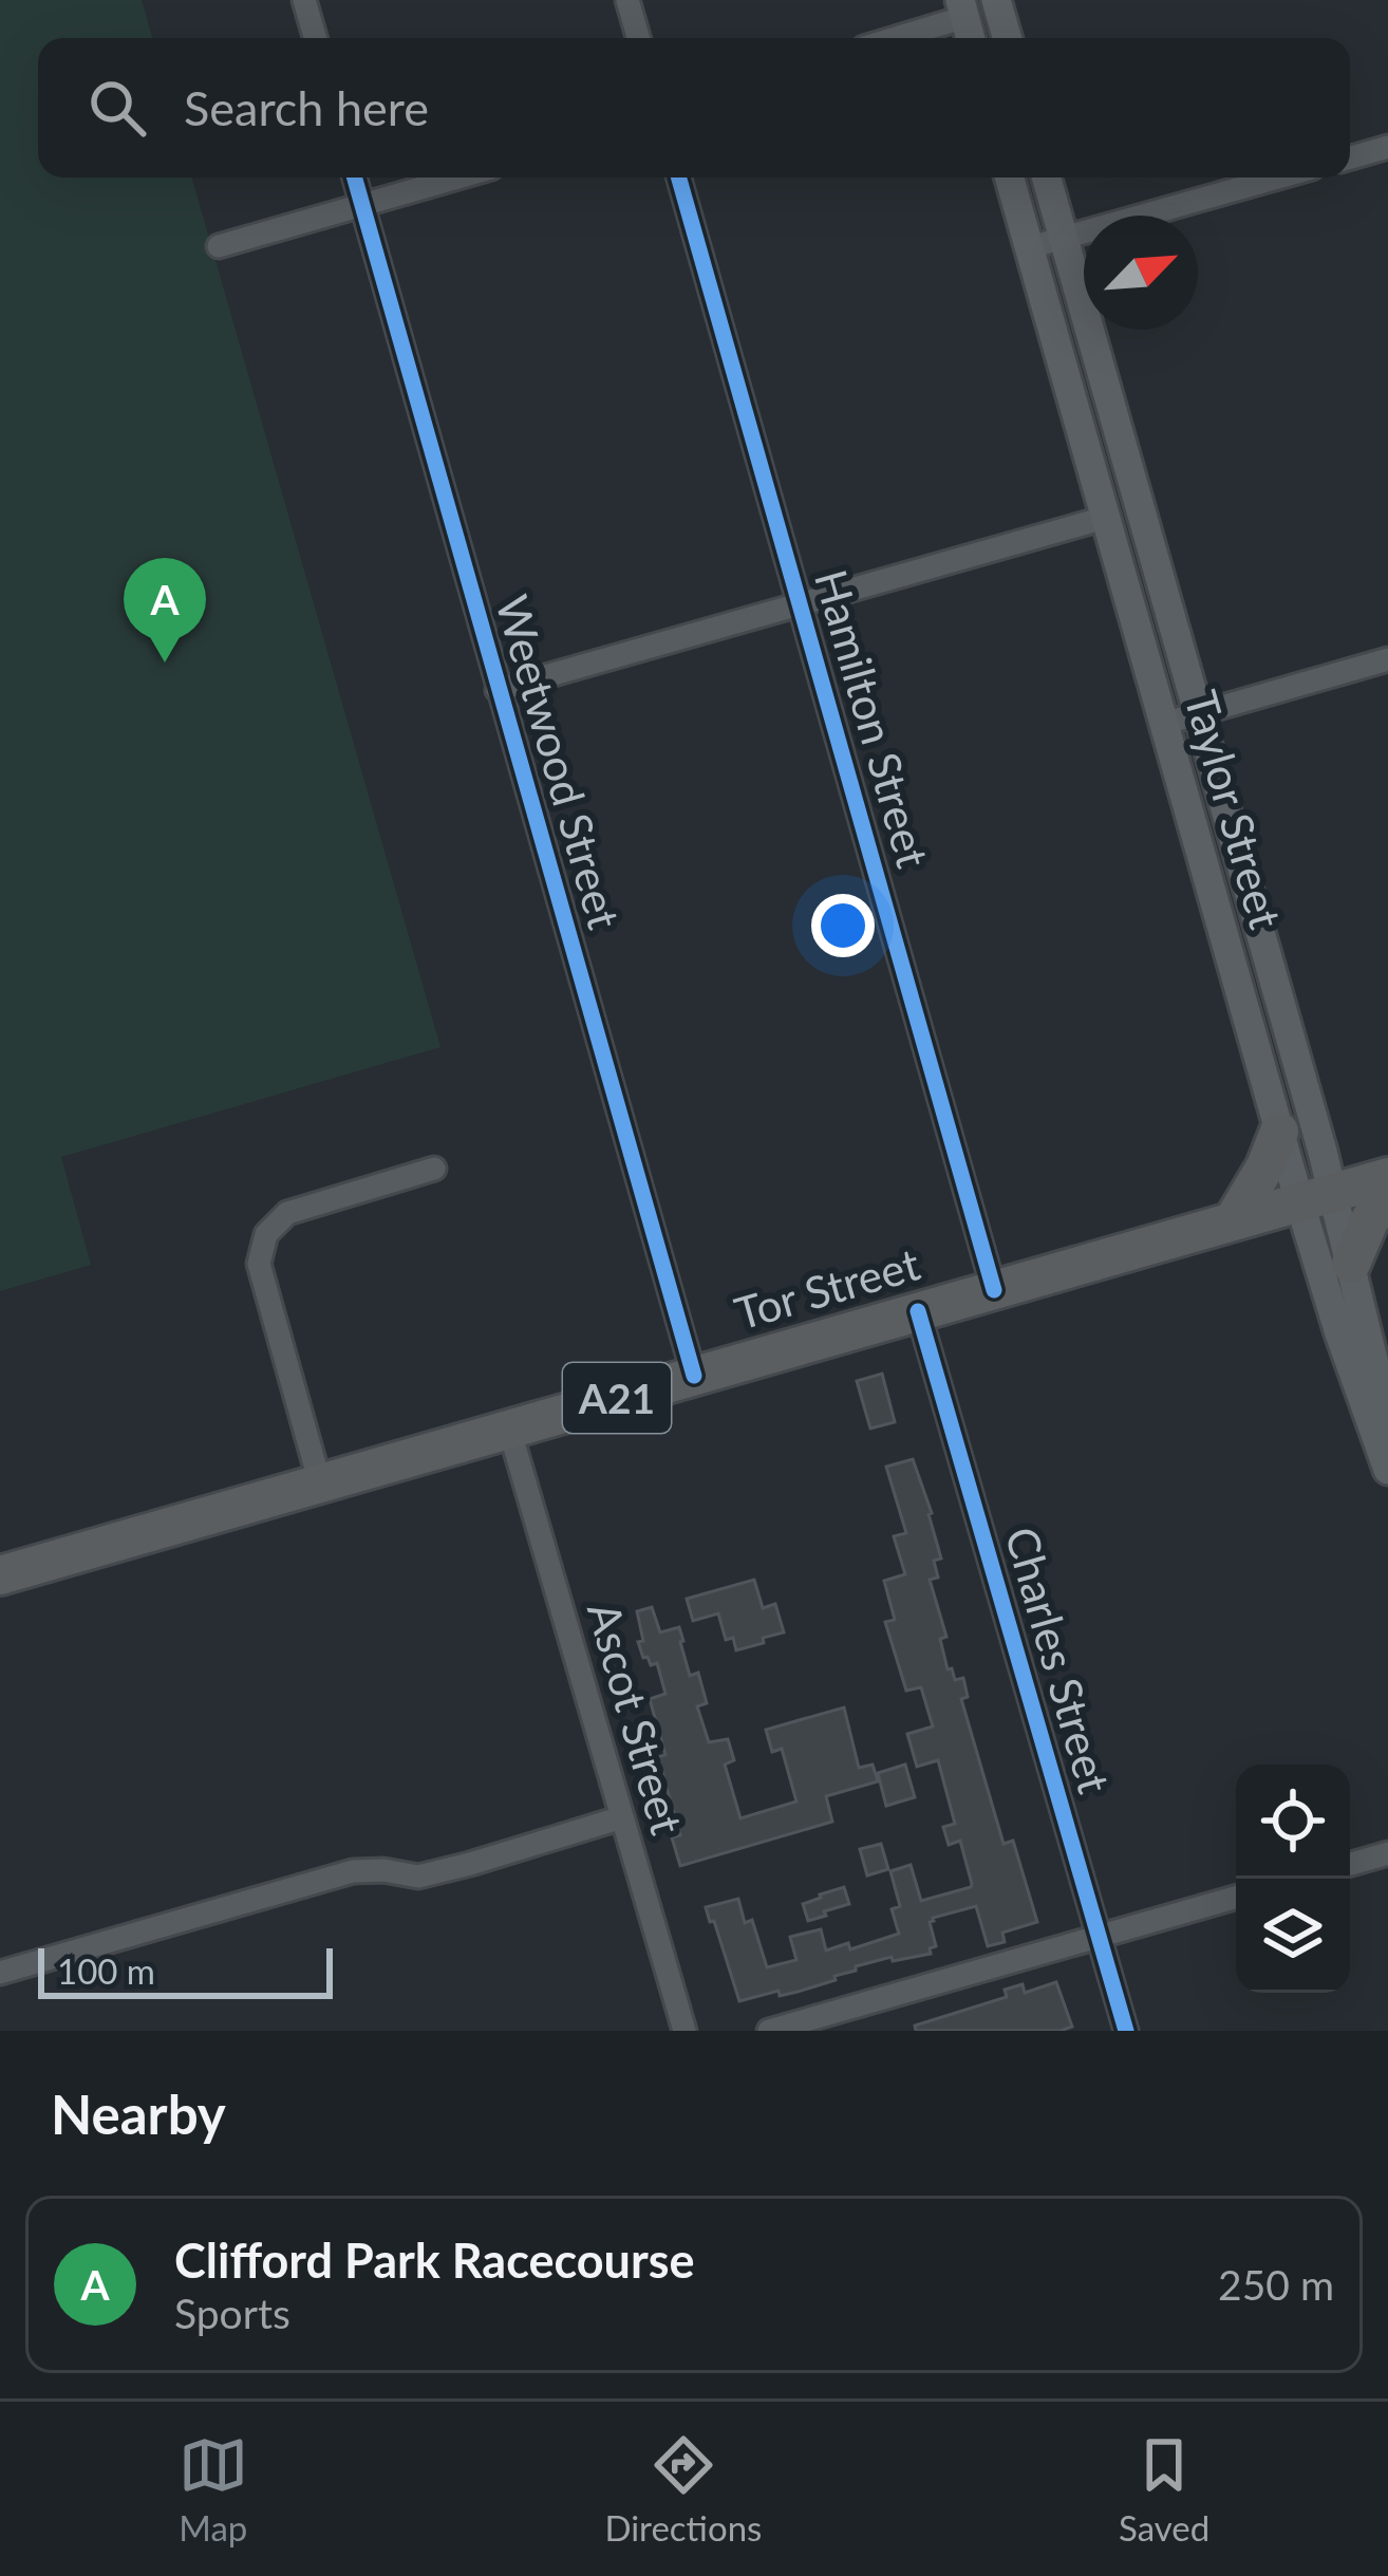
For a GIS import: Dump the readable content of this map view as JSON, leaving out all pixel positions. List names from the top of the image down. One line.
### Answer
{"streets":{"highway":["Tor Street","A21"],"main road":["Taylor Street"],"street":["Hamilton Street","Weetwood Street","Charles Street","Ascot Street"]},"crossings":[["Hamilton Street","Tor Street"],["Weetwood Street","Tor Street"],["Taylor Street","Tor Street"],["Tor Street","Charles Street"],["Tor Street","Ascot Street"]],"scale_bar":"100 m","north":"top right","page":{"search":"Search here","pins":"A","scale":"100 m","heading":"Nearby","list":[{"mark":"A","name":"Clifford Park Racecourse","note":"Sports","value":"250 m"}],"nav":["Map","Directions","Saved"]}}
